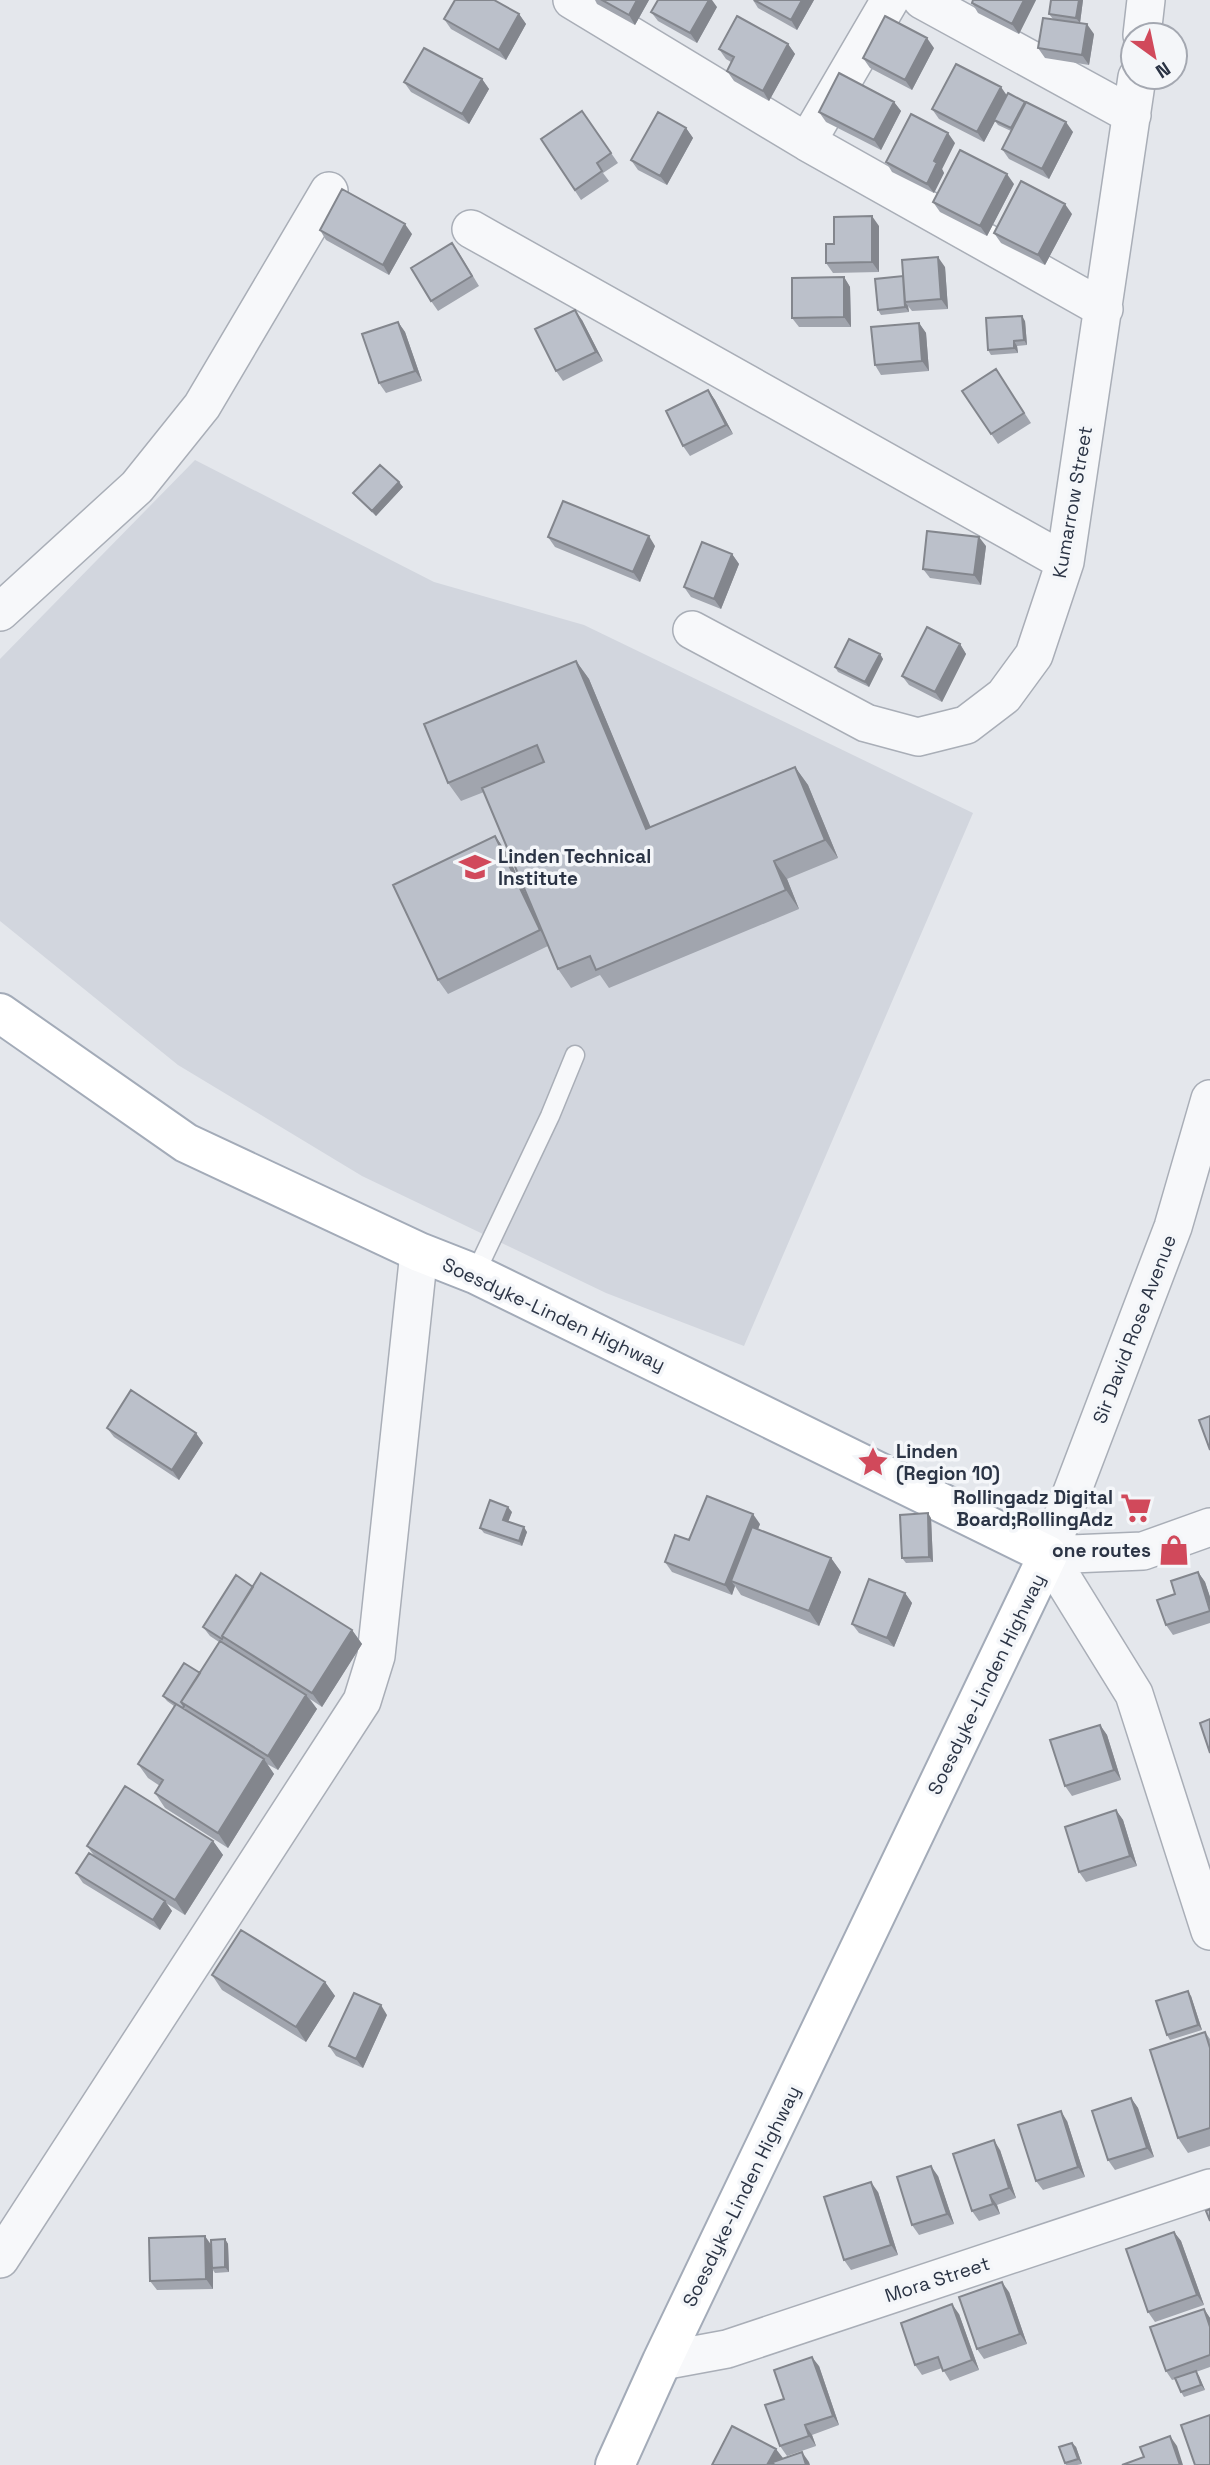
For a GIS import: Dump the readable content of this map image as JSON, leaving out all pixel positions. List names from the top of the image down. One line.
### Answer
{"streets":{"main road":["Soesdyke-Linden Highway"],"street":["Kumarrow Street","Sir David Rose Avenue","Mora Street"]},"crossings":[["Soesdyke-Linden Highway","Sir David Rose Avenue"],["Soesdyke-Linden Highway","Mora Street"]],"places":{"school or university":["Linden Technical Institute"],"place":["Linden (Region 10)"],"supermarket":["Rollingadz Digital Board;RollingAdz"],"shop":["one routes"]},"north":"bottom right"}
